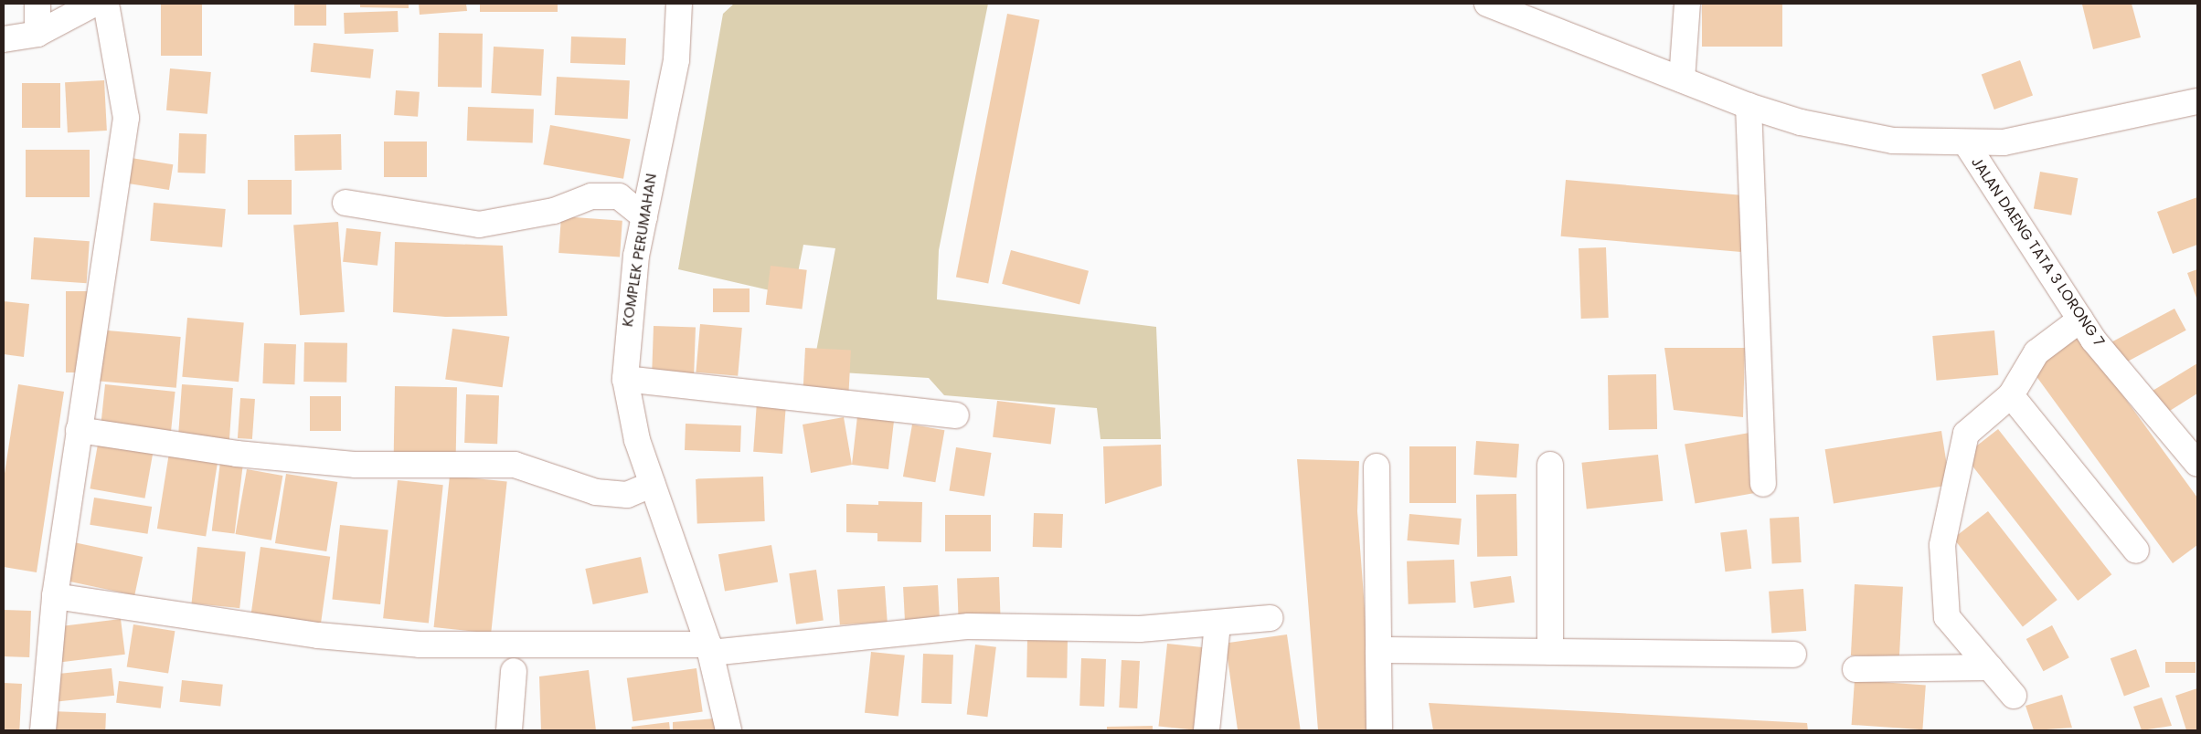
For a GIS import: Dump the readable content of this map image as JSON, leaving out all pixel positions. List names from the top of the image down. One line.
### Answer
{"streets":{"street":["KOMPLEK PERUMAHAN","JALAN DAENG TATA 3 LORONG 7"]}}
